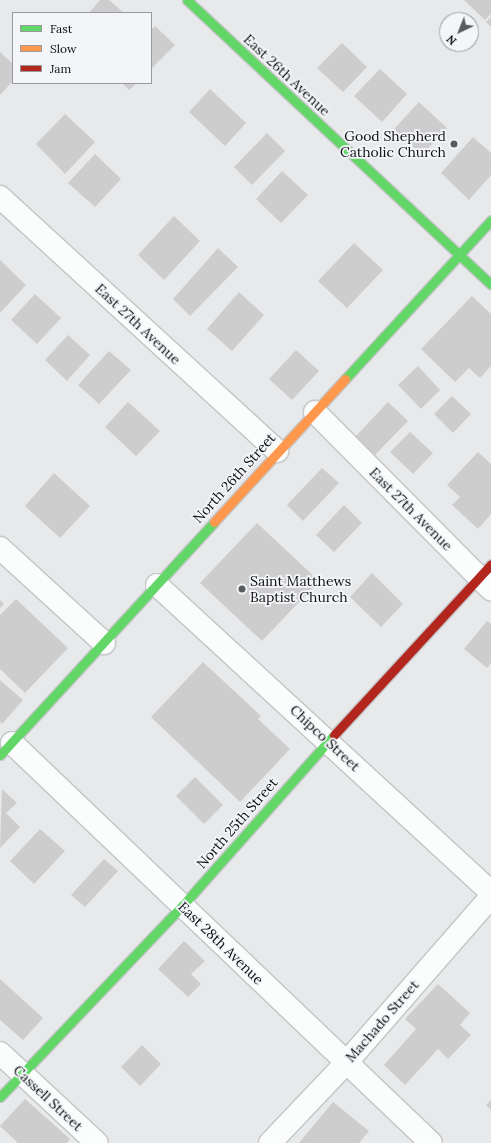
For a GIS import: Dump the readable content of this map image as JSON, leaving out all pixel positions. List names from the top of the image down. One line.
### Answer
{"streets":{"street":["East 26th Avenue","East 27th Avenue","North 26th Street","Chipco Street","North 25th Street","East 28th Avenue","Machado Street","Cassell Street"]},"crossings":[["East 26th Avenue","North 26th Street"],["East 27th Avenue","North 26th Street"],["East 27th Avenue","North 25th Street"],["North 26th Street","Chipco Street"],["North 26th Street","East 28th Avenue"],["Chipco Street","North 25th Street"],["North 25th Street","East 28th Avenue"],["North 25th Street","Cassell Street"],["East 28th Avenue","Machado Street"]],"places":["Good Shepherd Catholic Church","Saint Matthews Baptist Church"],"legend":["Fast","Slow","Jam"],"north":"bottom left"}
